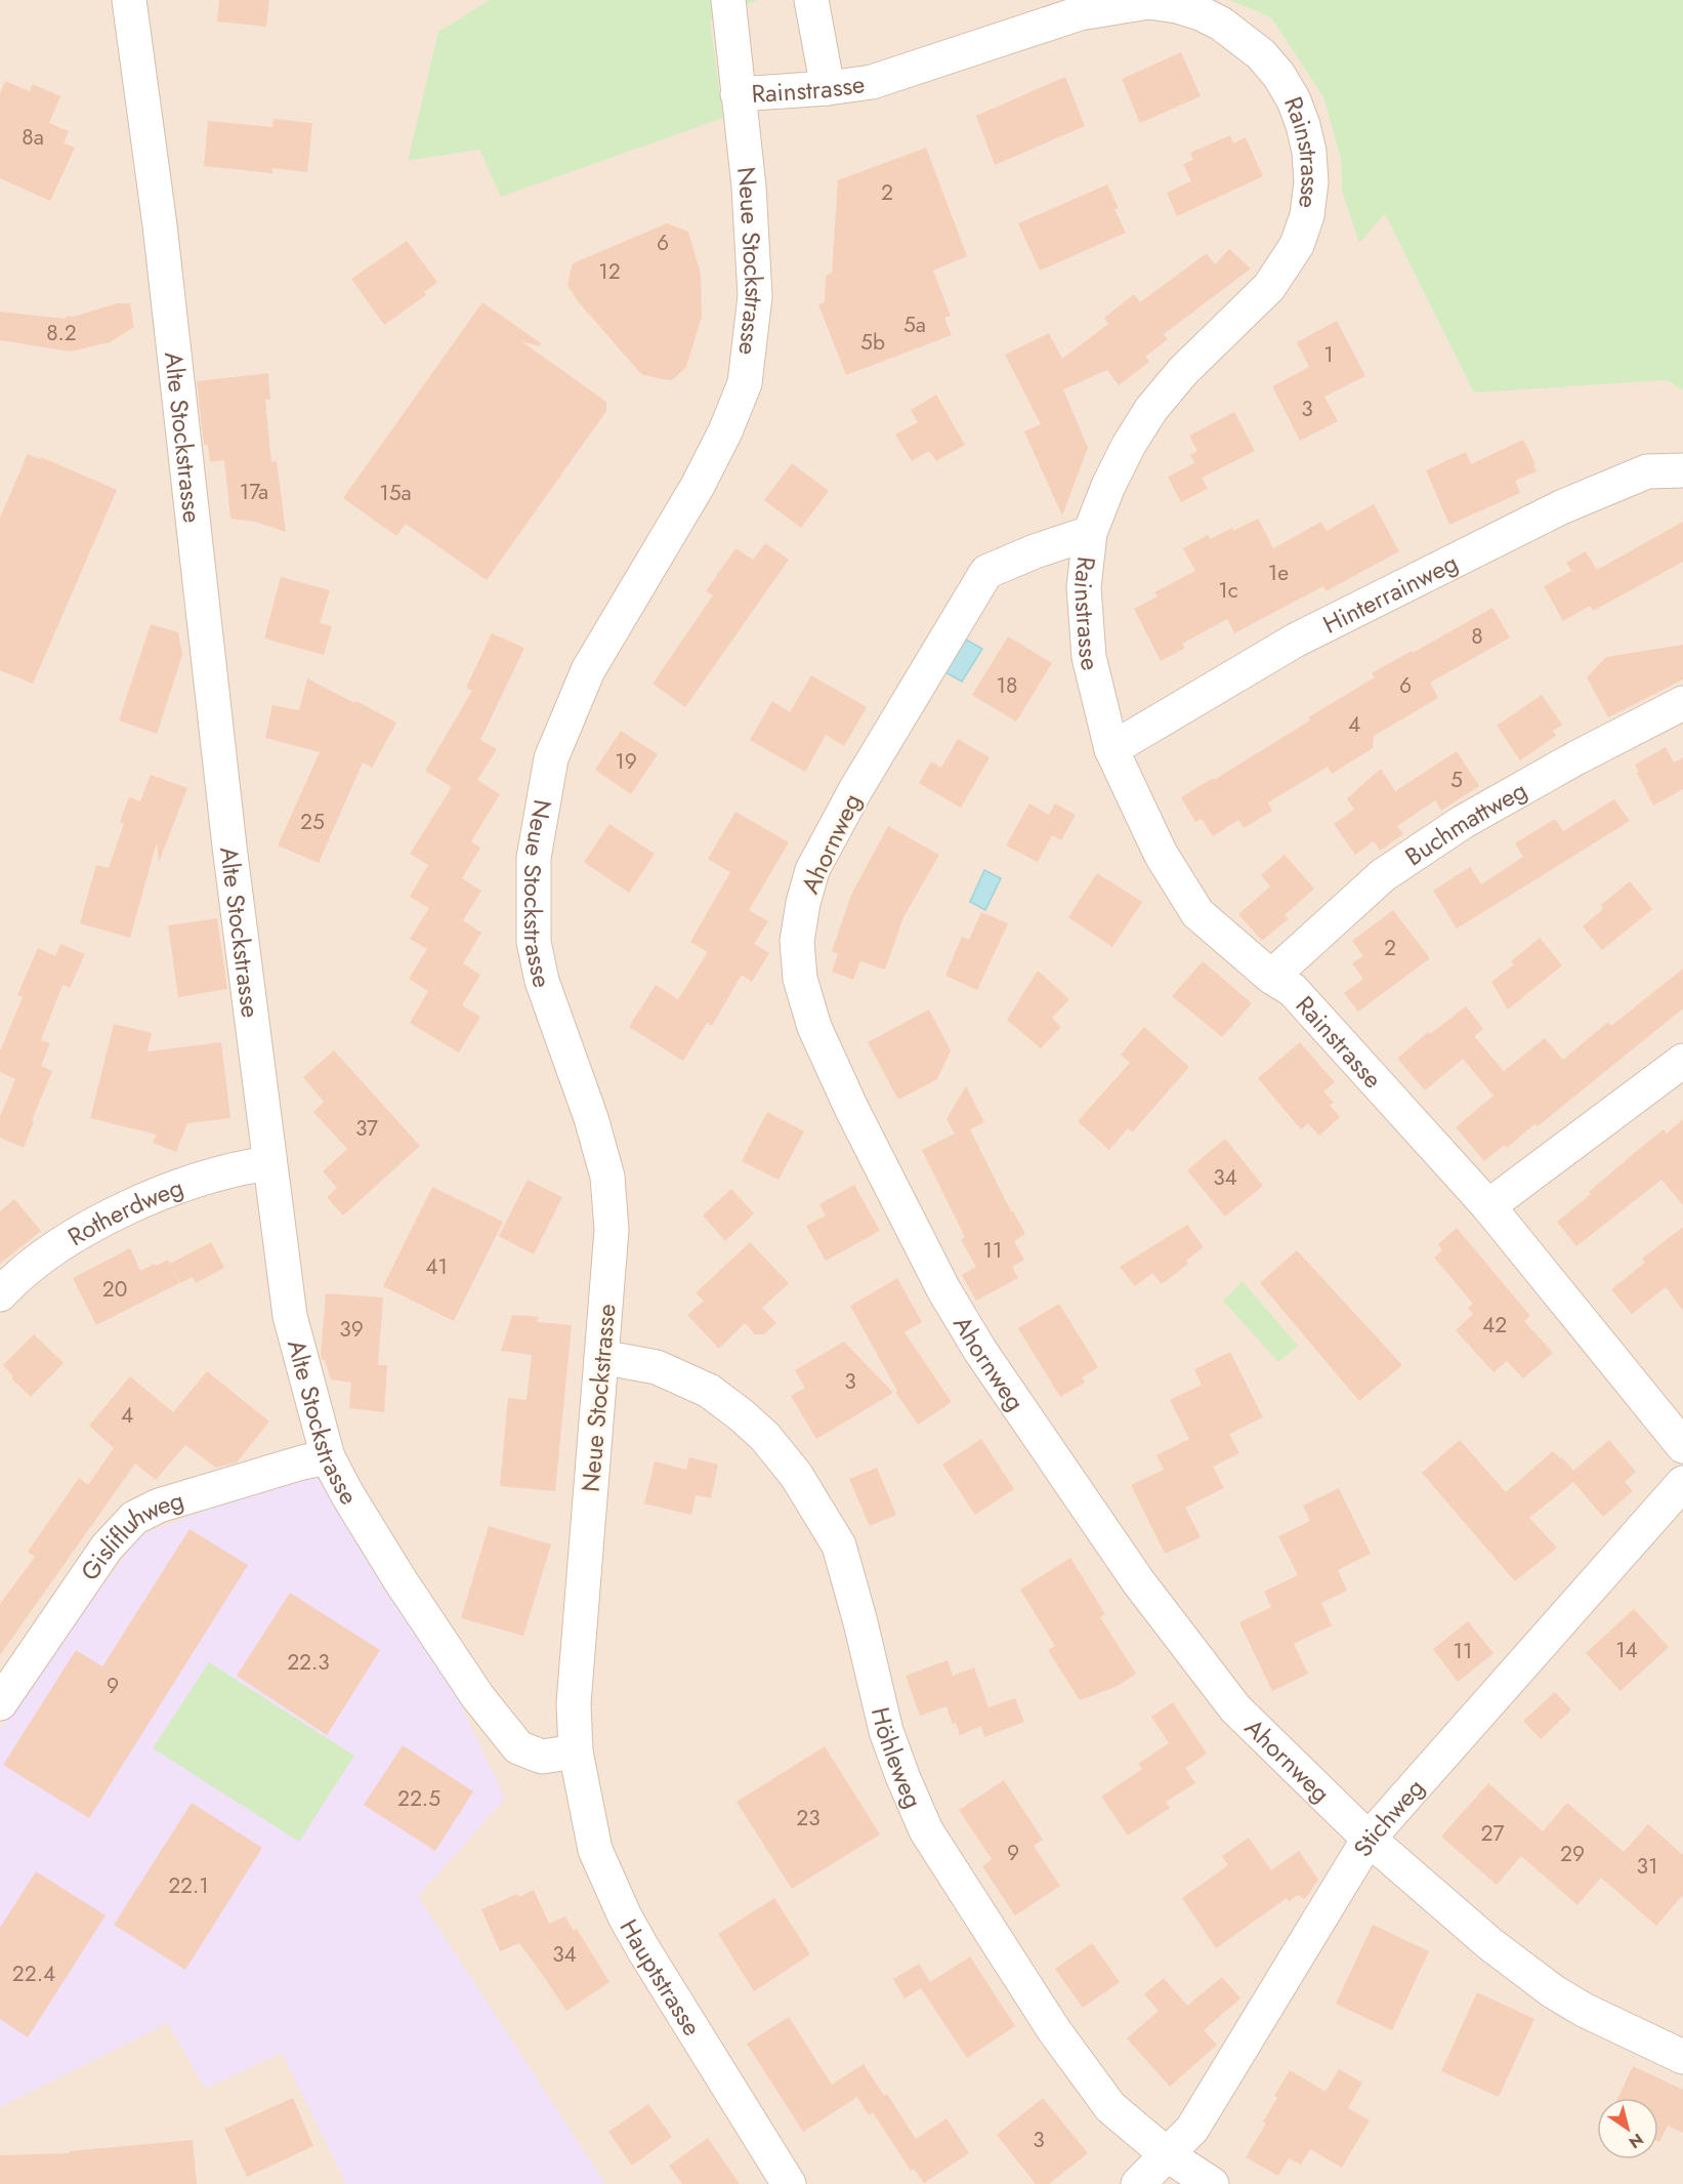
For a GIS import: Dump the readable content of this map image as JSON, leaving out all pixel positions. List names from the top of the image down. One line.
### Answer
{"streets":{"street":["Rainstrasse","Neue Stockstrasse","Alte Stockstrasse","Hinterrainweg","Buchmattweg","Ahornweg","Rotherdweg","Gislifluhweg","Höhleweg","Stichweg","Hauptstrasse"]},"crossings":[["Rainstrasse","Neue Stockstrasse"],["Rainstrasse","Hinterrainweg"],["Rainstrasse","Buchmattweg"],["Rainstrasse","Ahornweg"],["Neue Stockstrasse","Alte Stockstrasse"],["Neue Stockstrasse","Höhleweg"],["Neue Stockstrasse","Hauptstrasse"],["Alte Stockstrasse","Rotherdweg"],["Alte Stockstrasse","Gislifluhweg"],["Alte Stockstrasse","Hauptstrasse"],["Ahornweg","Stichweg"],["Höhleweg","Stichweg"]],"house_numbers":["8a","2","6","12","5a","8.2","5b","1","3","17a","15a","1e","1c","8","18","6","4","19","5","25","2","37","34","11","41","20","42","39","3","4","14","11","22.3","9","22.5","23","27","9","29","31","22.1","34","22.4","3"],"north":"bottom right"}
